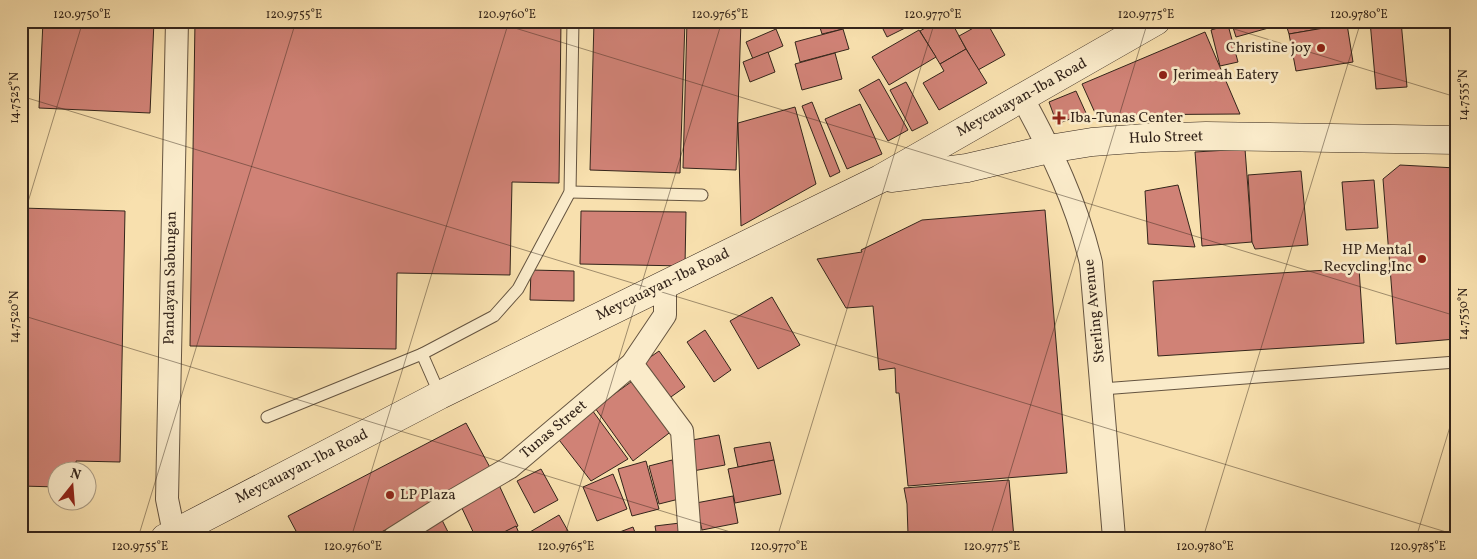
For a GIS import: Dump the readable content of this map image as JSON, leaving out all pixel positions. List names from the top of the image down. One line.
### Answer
{"streets":{"main road":["Meycauayan-Iba Road","Hulo Street"],"street":["Pandayan Sabungan","Sterling Avenue","Tunas Street"]},"crossings":[["Meycauayan-Iba Road","Hulo Street"],["Meycauayan-Iba Road","Pandayan Sabungan"],["Meycauayan-Iba Road","Sterling Avenue"],["Meycauayan-Iba Road","Tunas Street"],["Hulo Street","Sterling Avenue"]],"places":{"other":["Christine joy","Jerimeah Eatery","HP Mental Recycling,Inc","LP Plaza"],"health":["Iba-Tunas Center"]},"north":"top","coordinates":["120.9750°E","120.9755°E","120.9760°E","120.9765°E","120.9770°E","120.9775°E","120.9780°E","14.7535°N","14.7525°N","14.7530°N","14.7520°N","120.9785°E"]}
